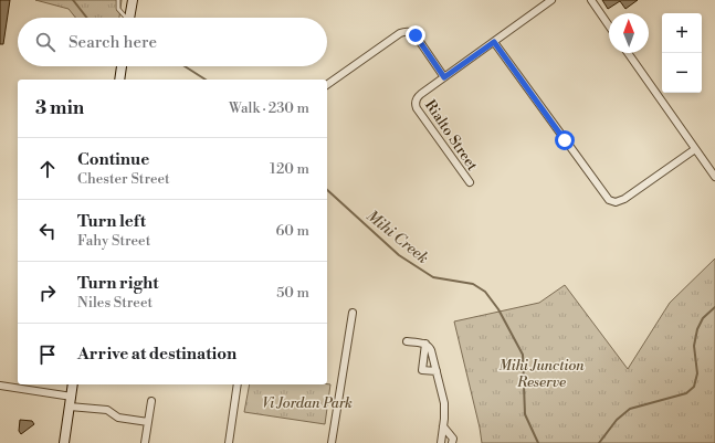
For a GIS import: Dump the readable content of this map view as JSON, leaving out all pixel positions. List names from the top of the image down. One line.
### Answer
{"streets":{"street":["Rialto Street"]},"water":["Mihi Creek"],"parks":["Mihi Junction Reserve","Vi Jordan Park"],"north":"top","page":{"map_buttons":["+","−"],"search":"Search here","heading":["3 min","Walk · 230 m"],"list":[["Continue","Chester Street","120 m"],["Turn left","Fahy Street","60 m"],["Turn right","Niles Street","50 m"],"Arrive at destination"]}}
